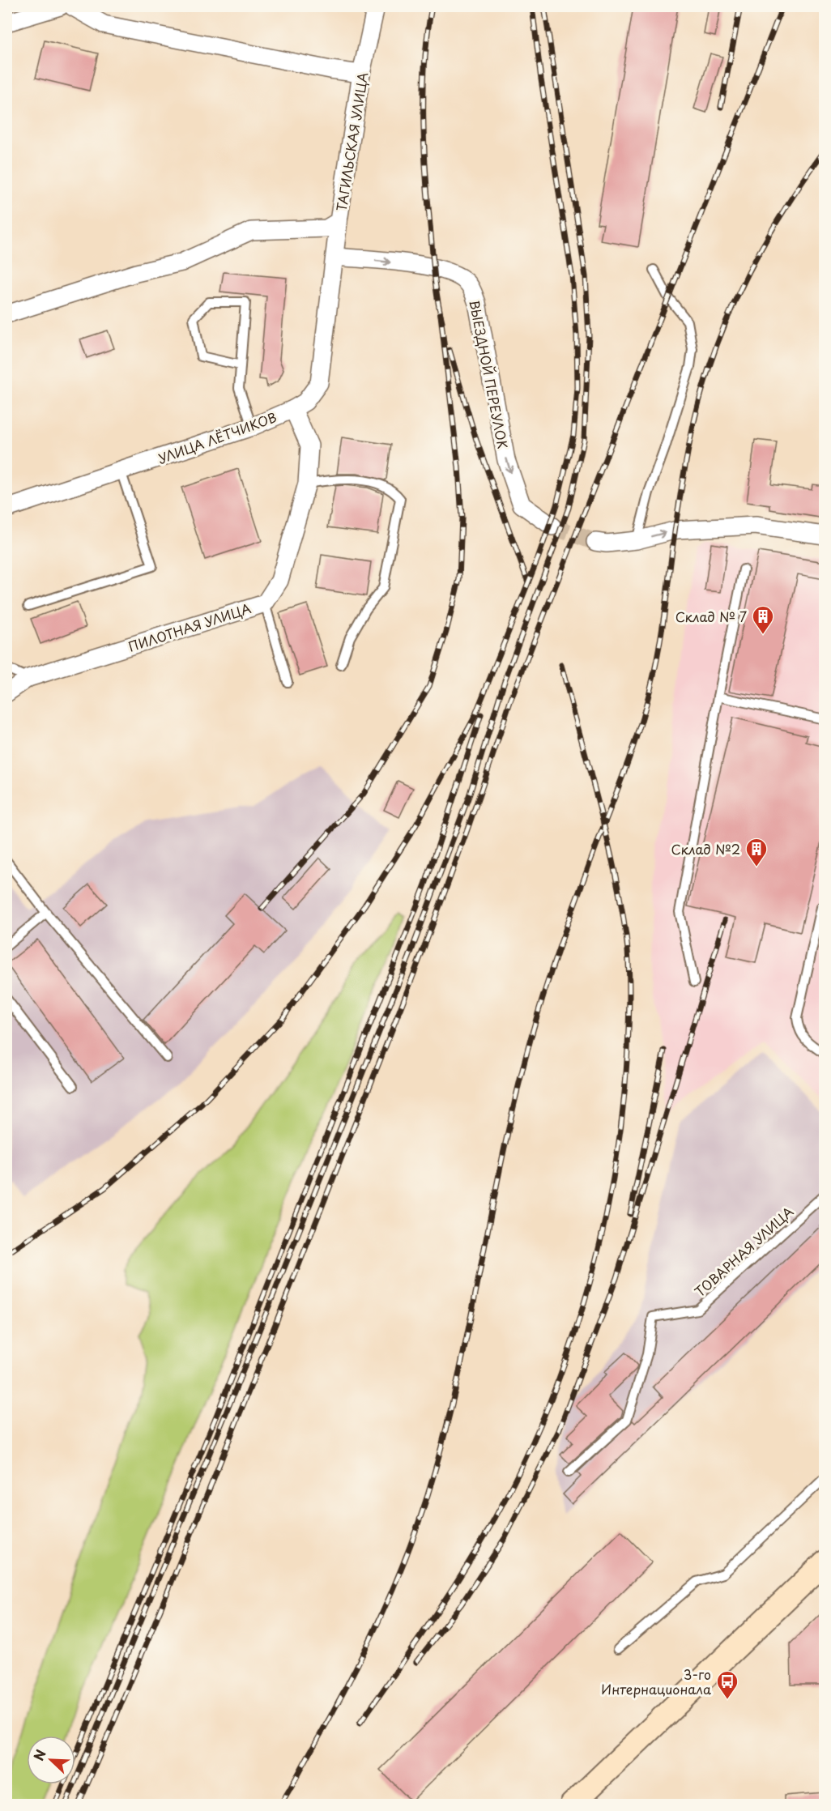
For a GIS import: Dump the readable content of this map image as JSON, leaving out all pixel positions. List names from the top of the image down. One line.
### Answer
{"streets":{"street":["ТАГИЛЬСКАЯ УЛИЦА","ВЫЕЗДНОЙ ПЕРЕУЛОК","УЛИЦА ЛЁТЧИКОВ","ПИЛОТНАЯ УЛИЦА"],"lane":["ТОВАРНАЯ УЛИЦА"]},"crossings":[["ТАГИЛЬСКАЯ УЛИЦА","УЛИЦА ЛЁТЧИКОВ"],["ВЫЕЗДНОЙ ПЕРЕУЛОК","УЛИЦА ЛЁТЧИКОВ"],["УЛИЦА ЛЁТЧИКОВ","ПИЛОТНАЯ УЛИЦА"]],"one_way":["ВЫЕЗДНОЙ ПЕРЕУЛОК"],"places":{"building":["Склад № 7","Склад №2"],"bus stop":["3-го Интернационала"]},"north":"top left"}
